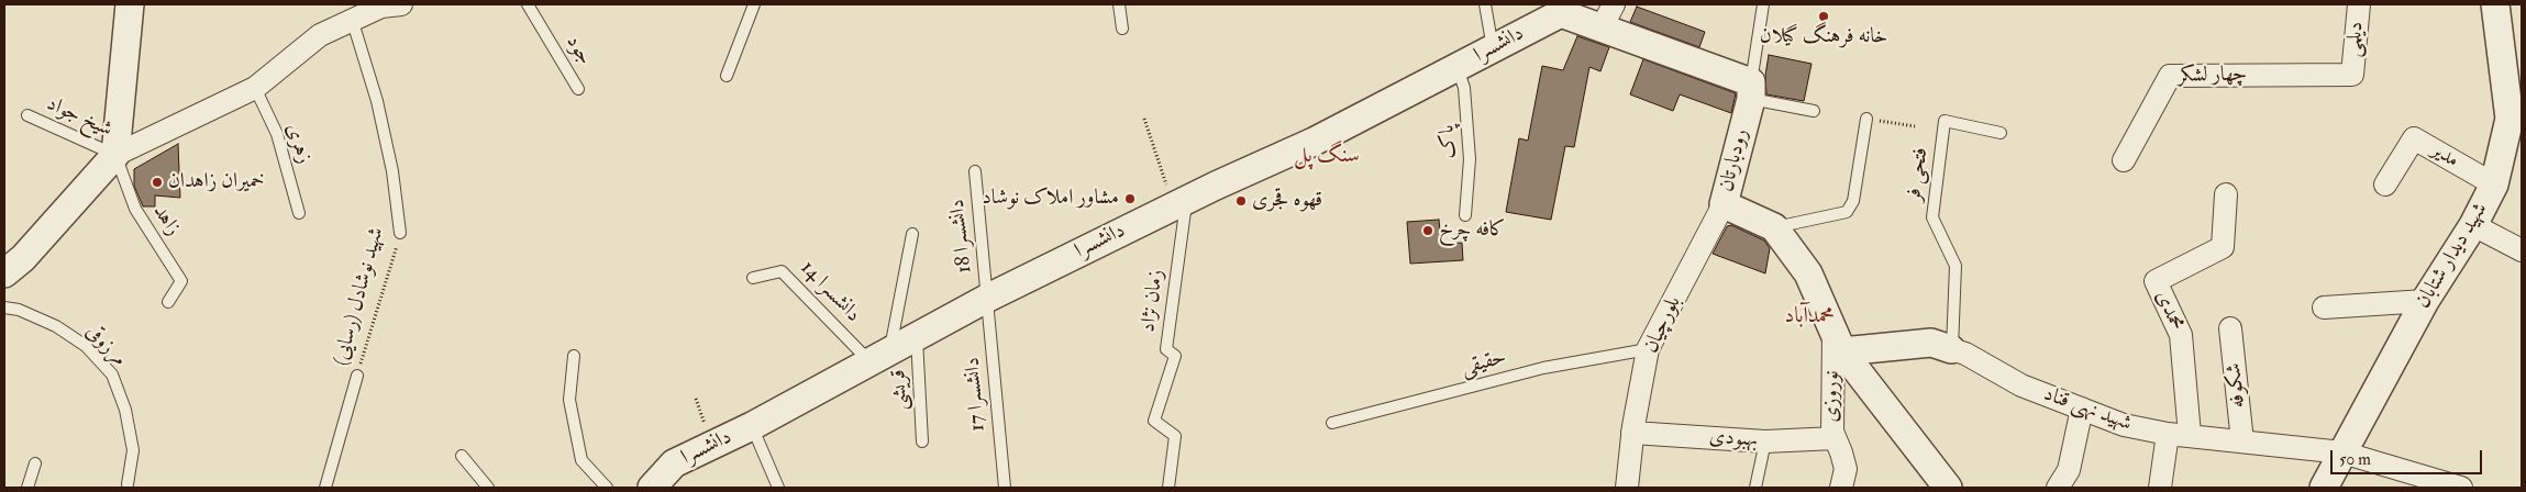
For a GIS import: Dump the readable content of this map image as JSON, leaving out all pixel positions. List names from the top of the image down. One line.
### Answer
{"streets":{"street":["دیلمی","دانشسرا","چهار لشکر","مدیر","رودبارتان","شهید دیدار شتابان","محمدی","بلورچیان","شکوفه","نوروزی","شهید نهی قناد","بهبودی"],"lane":["جود","شیخ جواد","پاک","زهری","فتحی فر","زاهد","دانشسرا 18","دانشسرا 14","شهید نوشادل (رسایی)","زمان نژاد","مرزوقی","حقیقی","قریشی","دانشسرا 17"]},"crossings":[["دیلمی","چهار لشکر"],["دانشسرا","پاک"],["دانشسرا","دانشسرا 18"],["دانشسرا","دانشسرا 14"],["دانشسرا","زمان نژاد"],["دانشسرا","قریشی"],["دانشسرا","دانشسرا 17"],["شیخ جواد","زاهد"],["مدیر","شهید دیدار شتابان"],["رودبارتان","بلورچیان"],["رودبارتان","نوروزی"],["رودبارتان","شهید نهی قناد"],["فتحی فر","شهید نهی قناد"],["دانشسرا 18","دانشسرا 17"],["شهید دیدار شتابان","شهید نهی قناد"],["محمدی","شهید نهی قناد"],["بلورچیان","حقیقی"],["بلورچیان","بهبودی"],["شکوفه","شهید نهی قناد"],["نوروزی","شهید نهی قناد"],["نوروزی","بهبودی"]],"districts":["سنگ پل","محمدآباد"],"places":["خانه فرهنگ گیلان","خمیران زاهدان","مشاور املاک نوشاد","قهوه قجری","کافه چرخ"],"scale_bar":"50 m"}
